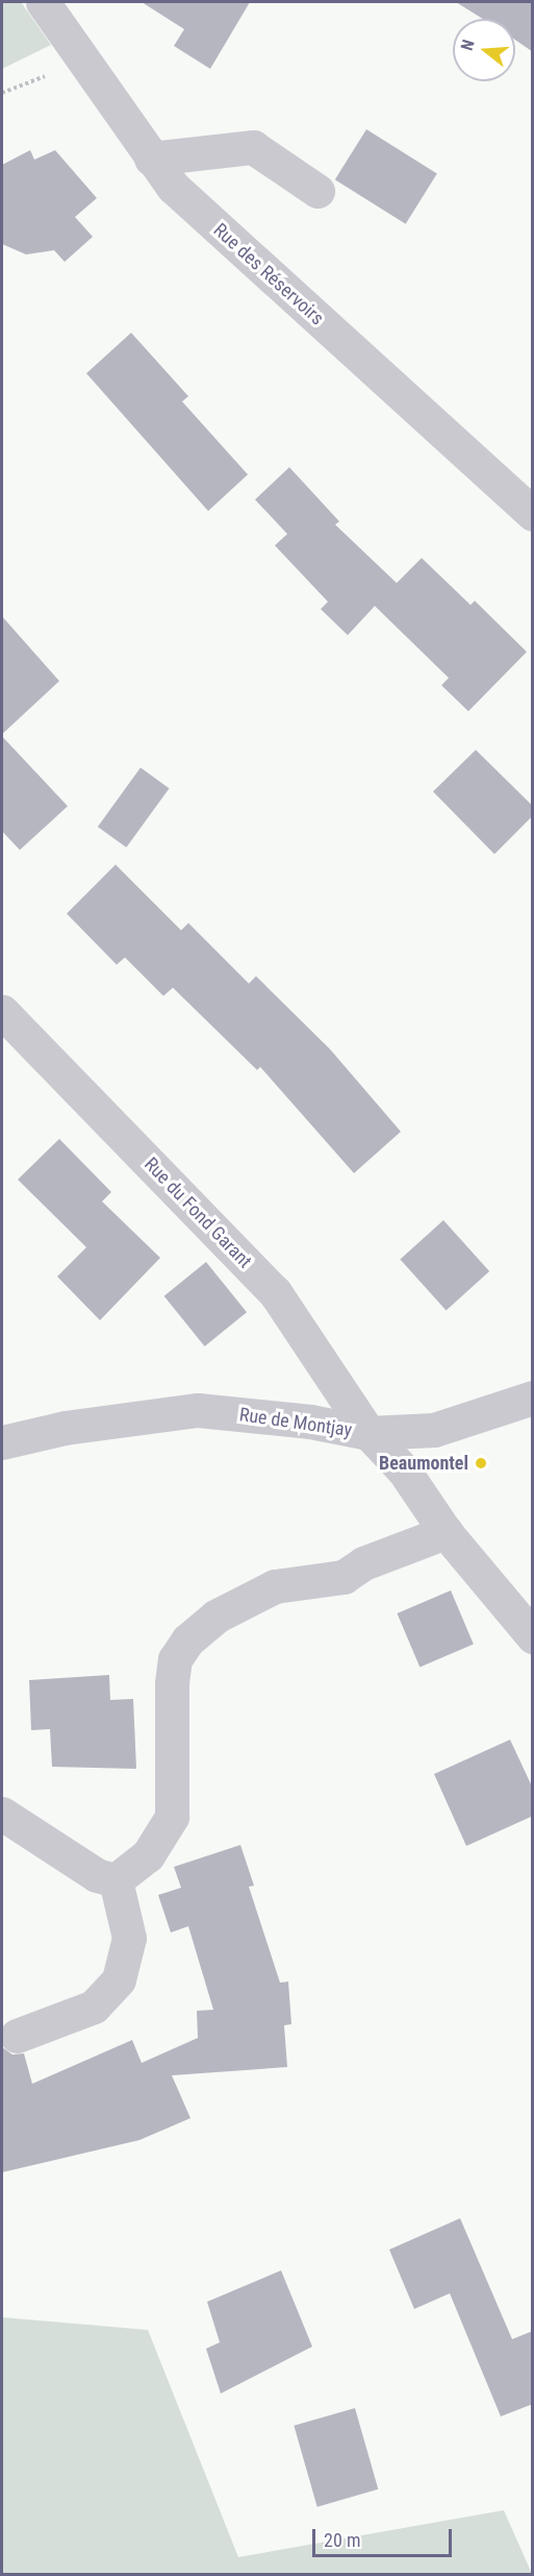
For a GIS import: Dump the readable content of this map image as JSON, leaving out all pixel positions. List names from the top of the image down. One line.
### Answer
{"streets":{"street":["Rue des Réservoirs","Rue du Fond Garant","Rue de Montjay"]},"crossings":[["Rue du Fond Garant","Rue de Montjay"]],"places":["Beaumontel"],"scale_bar":"20 m","north":"left"}
